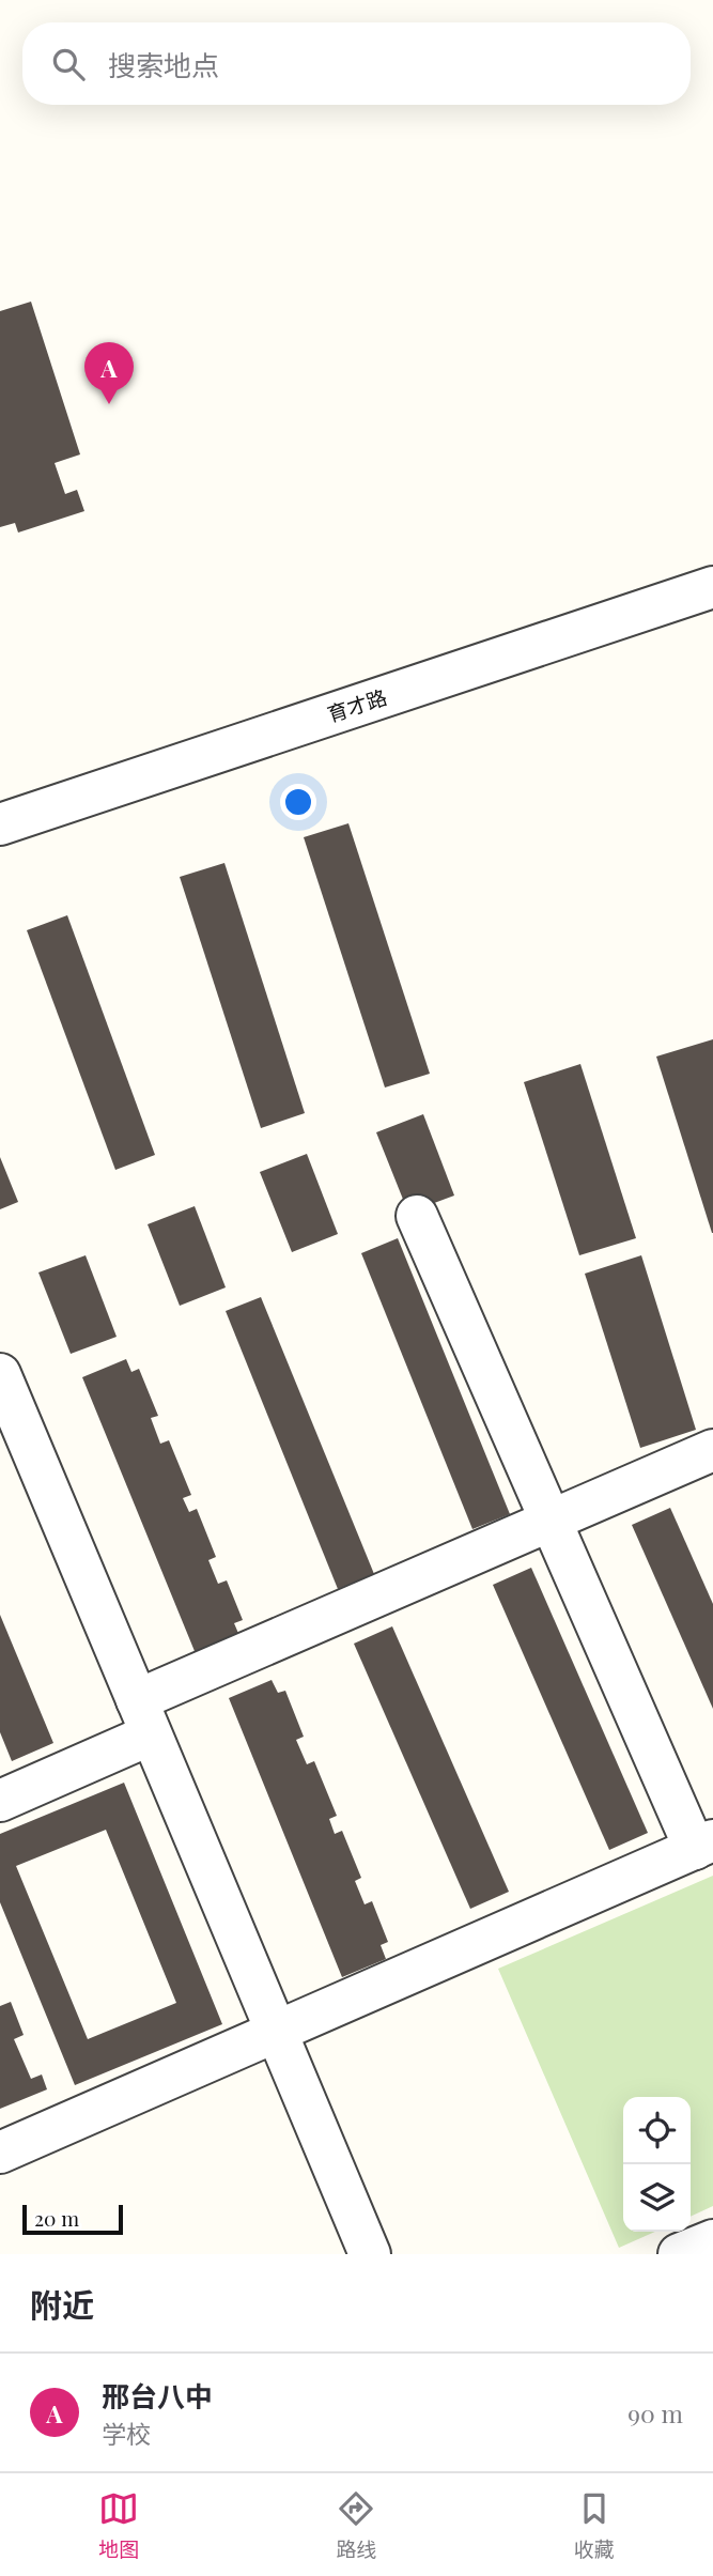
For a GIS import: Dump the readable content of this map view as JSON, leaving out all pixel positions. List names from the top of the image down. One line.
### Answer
{"streets":{"street":["育才路"]},"scale_bar":"20 m","page":{"search":"搜索地点","pins":"A","scale":"20 m","heading":"附近","list":[{"mark":"A","name":"邢台八中","note":"学校","value":"90 m"}],"nav":["地图","路线","收藏"]}}
